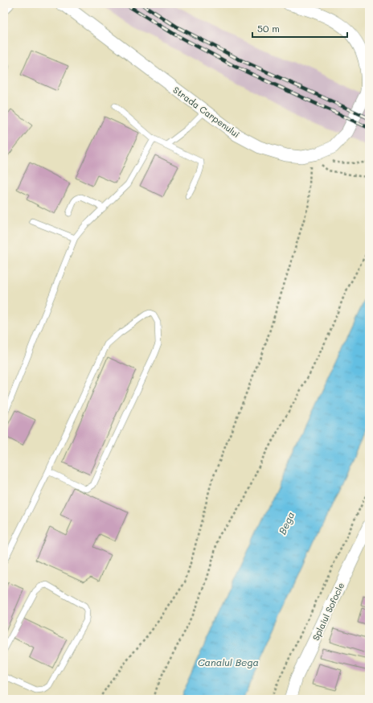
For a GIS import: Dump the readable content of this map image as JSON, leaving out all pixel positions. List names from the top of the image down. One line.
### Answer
{"streets":{"street":["Strada Carpenului","Splaiul Sofocle"]},"water":["Bega","Canalul Bega"],"scale_bar":"50 m"}
